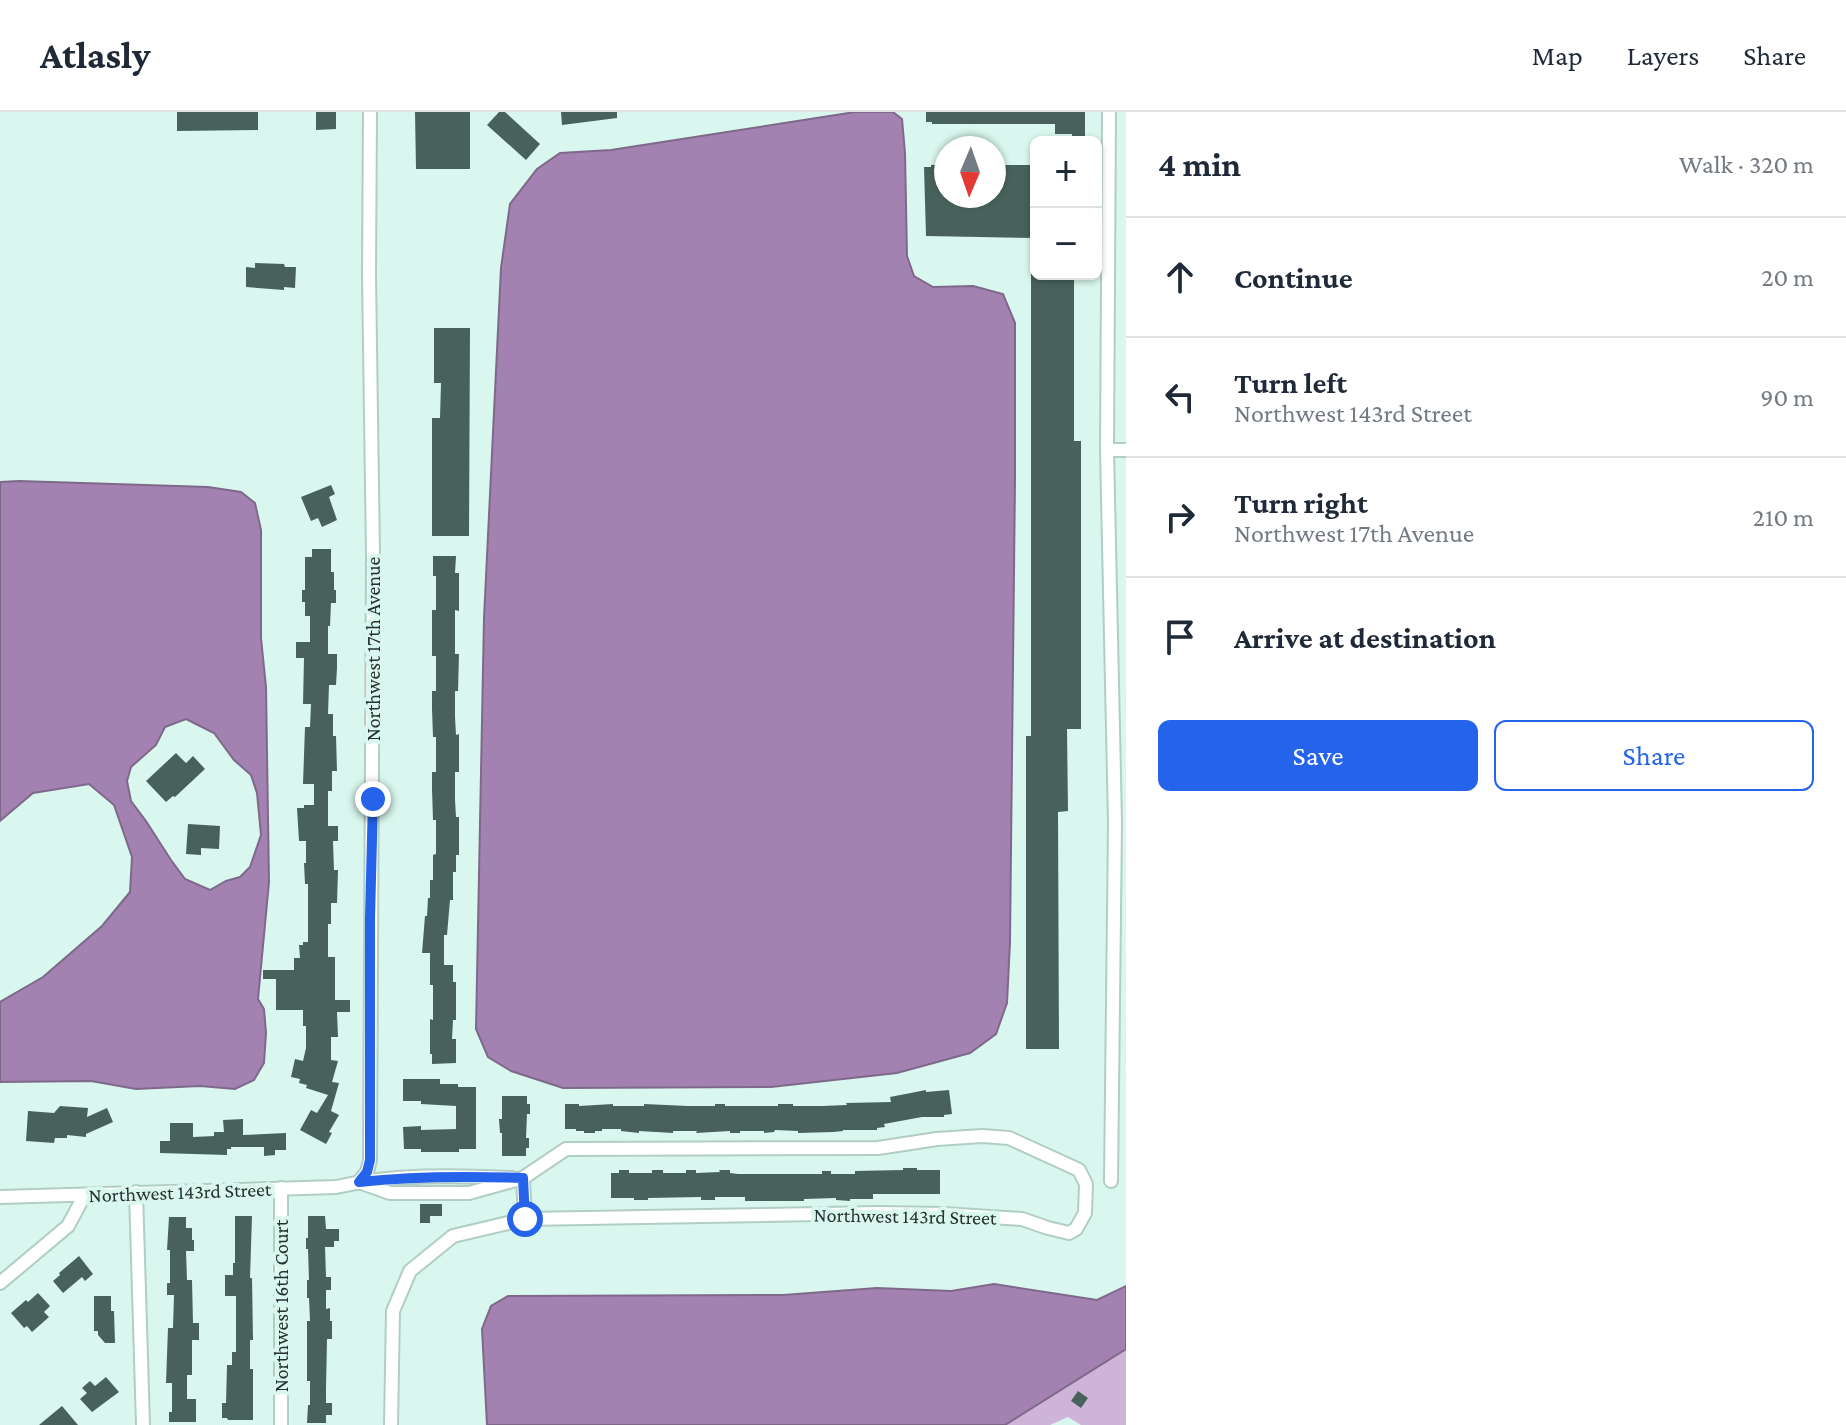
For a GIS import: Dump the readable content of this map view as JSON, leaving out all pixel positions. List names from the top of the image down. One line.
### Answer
{"streets":{"street":["Northwest 17th Avenue","Northwest 143rd Street","Northwest 16th Court"]},"crossings":[["Northwest 17th Avenue","Northwest 143rd Street"],["Northwest 143rd Street","Northwest 16th Court"]],"north":"bottom","page":{"header":"Atlasly","nav":["Map","Layers","Share"],"heading":["4 min","Walk · 320 m"],"map_buttons":["+","−"],"list":[["Continue","20 m"],["Turn left","Northwest 143rd Street","90 m"],["Turn right","Northwest 17th Avenue","210 m"],"Arrive at destination"],"buttons":["Save","Share"]}}
